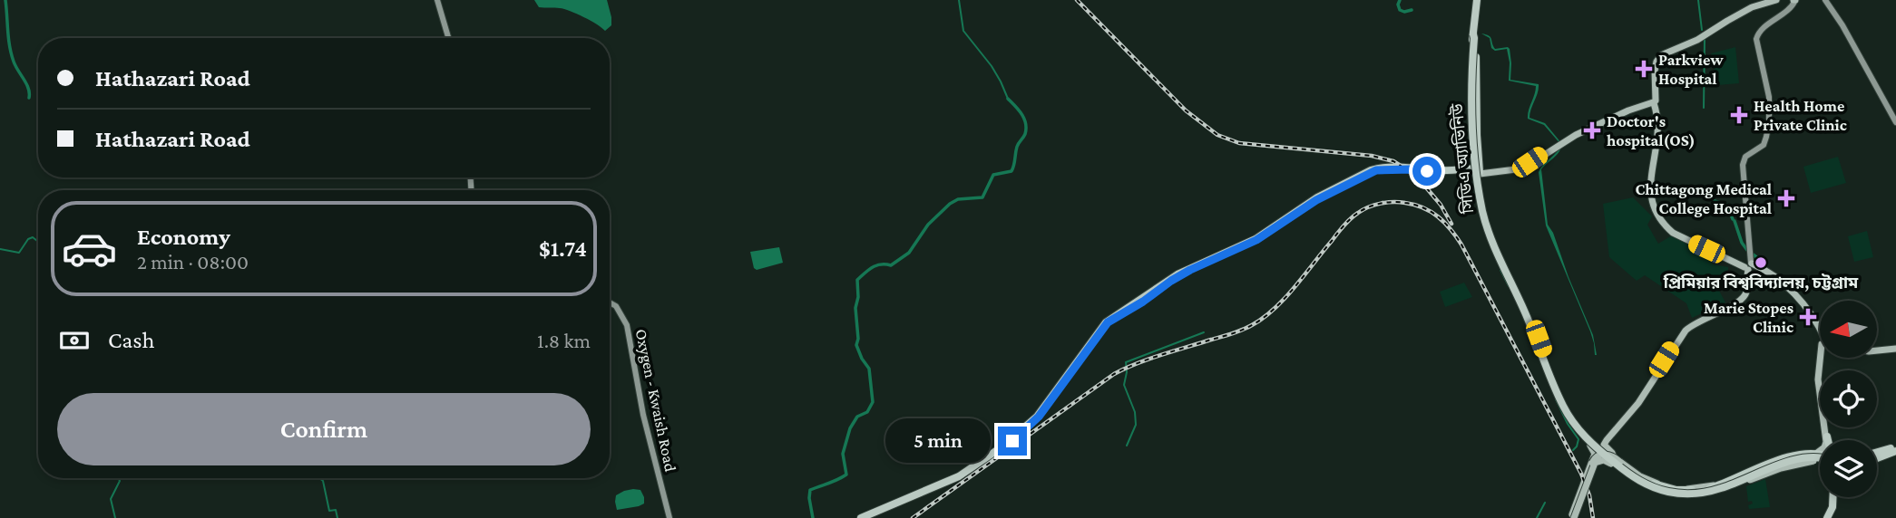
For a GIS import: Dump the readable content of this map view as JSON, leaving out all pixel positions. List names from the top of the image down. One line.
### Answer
{"streets":{"highway":["সিডিএ অ্যাভিনিউ"],"main road":["Oxygen - Kwaish Road"]},"places":{"health":["Parkview Hospital","Health Home Private Clinic","Doctor's hospital(OS)","Chittagong Medical College Hospital","Marie Stopes Clinic"],"other":["প্রিমিয়ার বিশ্ববিদ্যালয়, চট্টগ্রাম"]},"north":"left","page":{"banner":["Hathazari Road","Hathazari Road"],"list":[{"name":"Economy","note":"2 min · 08:00","value":"$1.74"}],"pay":["Cash","1.8 km"],"buttons":"Confirm","bubble":"5 min"}}
